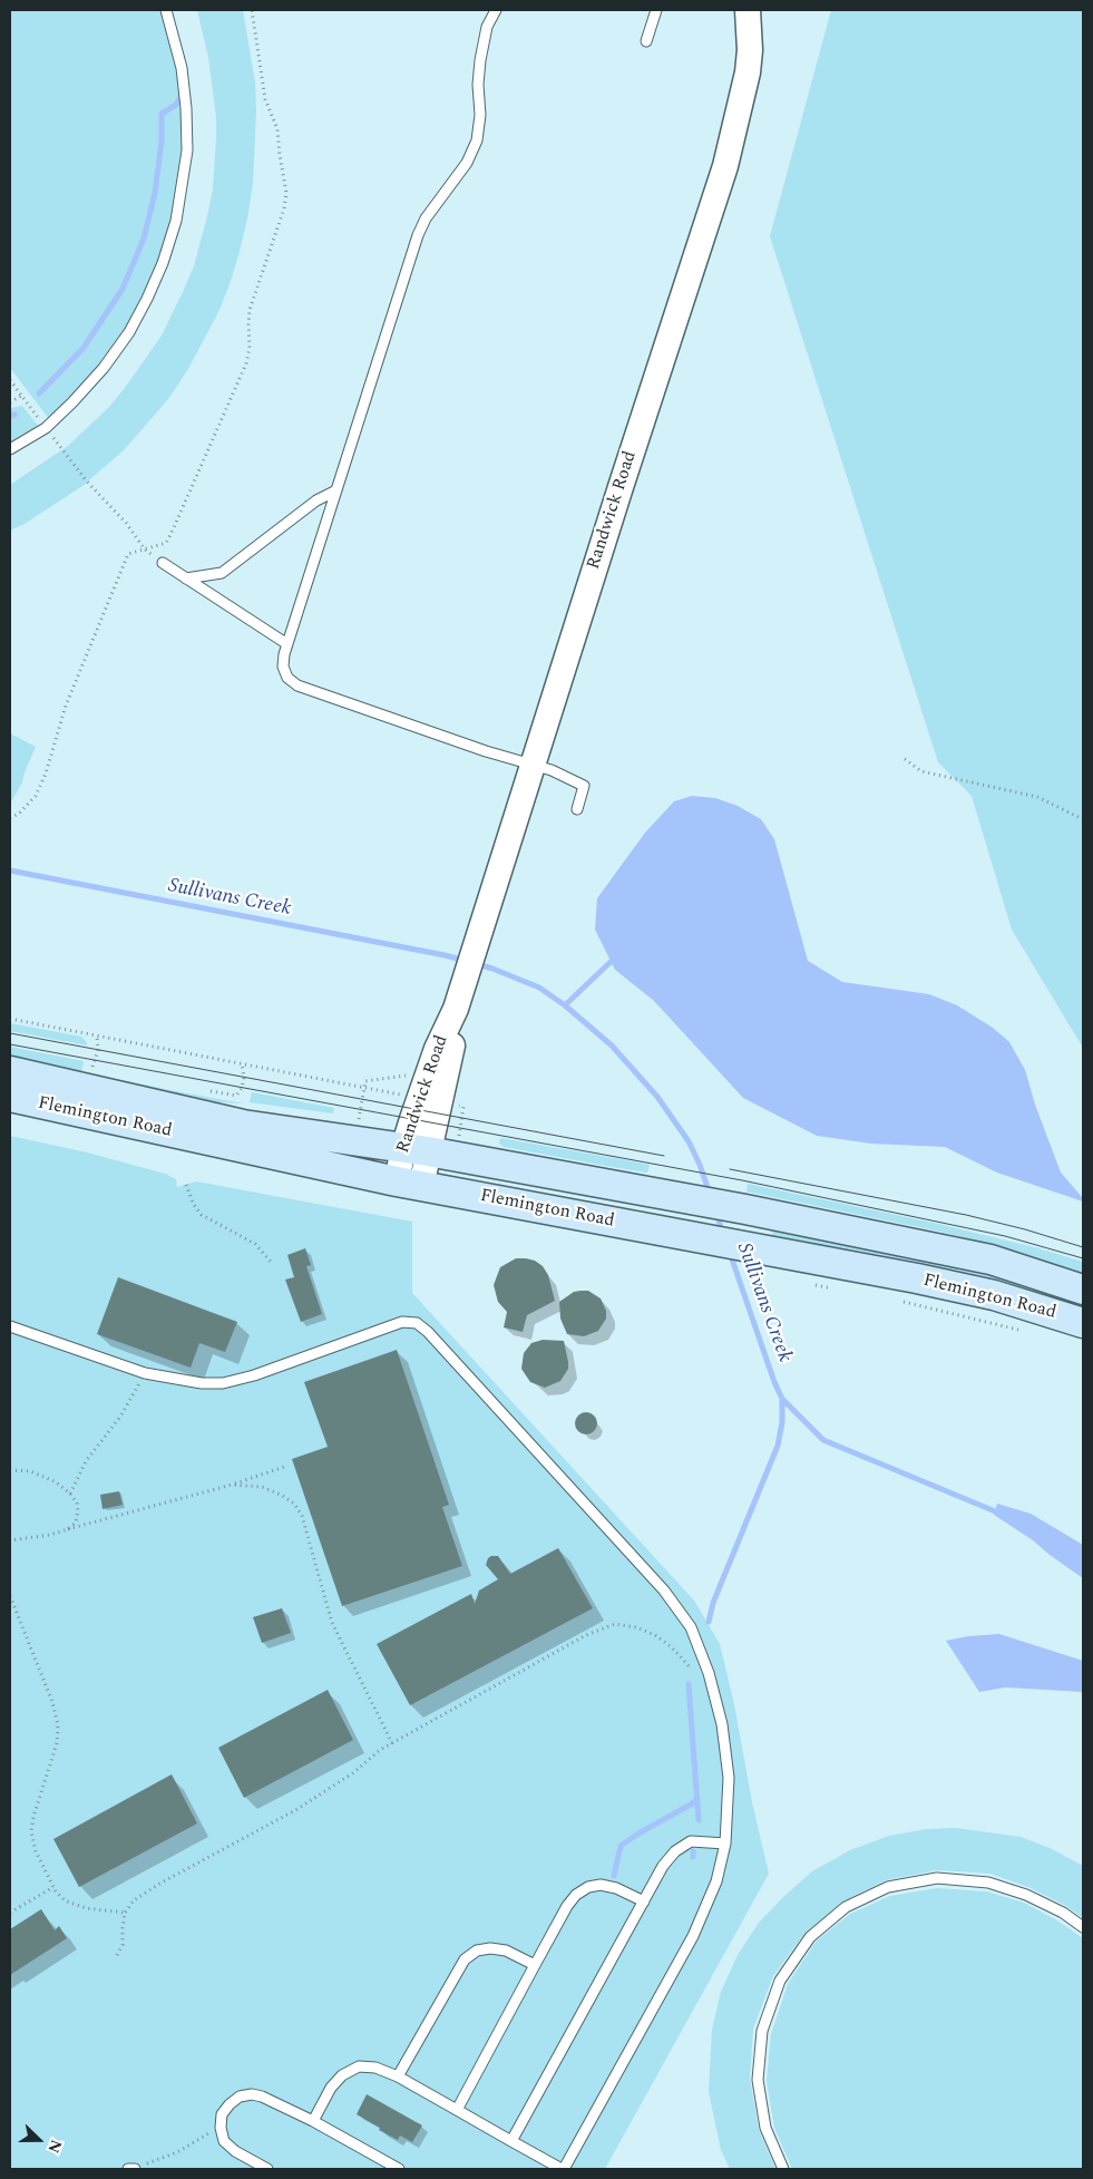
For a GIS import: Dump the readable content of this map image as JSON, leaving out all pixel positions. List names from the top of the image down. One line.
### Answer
{"streets":{"main road":["Flemington Road"],"street":["Randwick Road"]},"crossings":[["Randwick Road","Flemington Road"]],"water":["Sullivans Creek"],"north":"right"}
